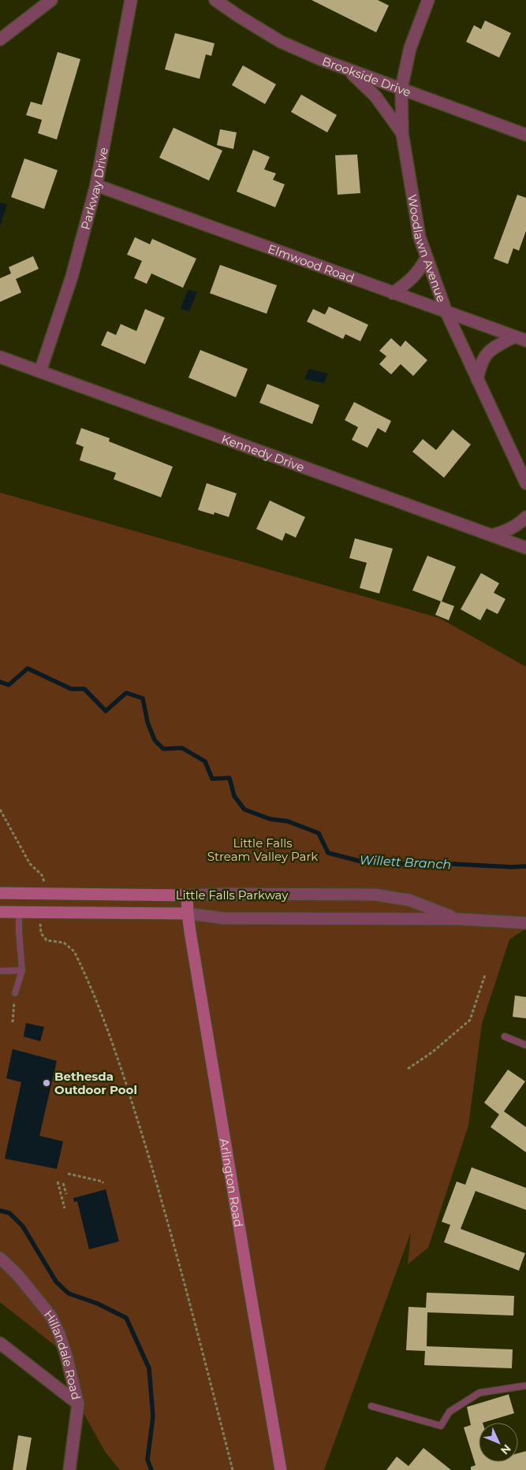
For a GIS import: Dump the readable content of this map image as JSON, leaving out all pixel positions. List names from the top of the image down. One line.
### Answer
{"streets":{"main road":["Little Falls Parkway","Arlington Road"],"street":["Brookside Drive","Parkway Drive","Woodlawn Avenue","Elmwood Road","Kennedy Drive","Hillandale Road"]},"crossings":[["Brookside Drive","Woodlawn Avenue"],["Parkway Drive","Elmwood Road"],["Parkway Drive","Kennedy Drive"],["Woodlawn Avenue","Elmwood Road"],["Little Falls Parkway","Arlington Road"]],"water":["Willett Branch"],"parks":["Little Falls Stream Valley Park"],"places":["Bethesda Outdoor Pool"],"north":"bottom right"}
